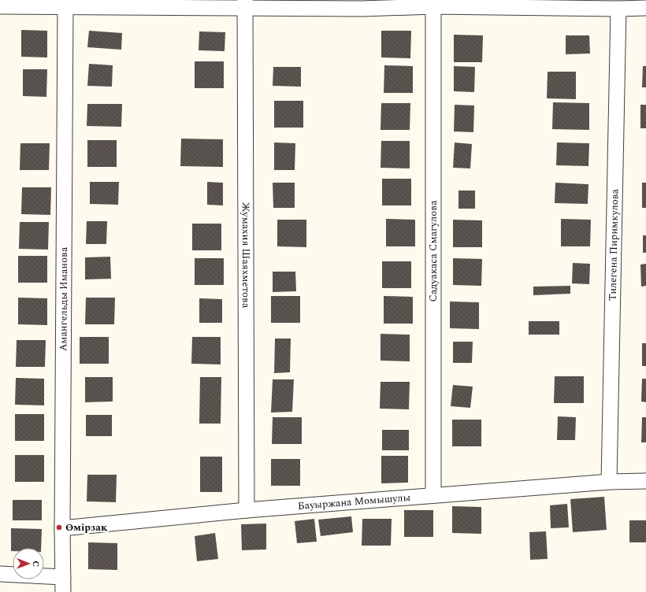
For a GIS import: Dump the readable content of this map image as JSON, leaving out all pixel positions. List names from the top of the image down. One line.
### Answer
{"streets":{"street":["Тилегена Пиримкулова","Садуакаса Смагулова","Жумахия Шаяхметова","Амангельды Иманова","Бауыржана Момышулы"]},"crossings":[["Тилегена Пиримкулова","Бауыржана Момышулы"],["Садуакаса Смагулова","Бауыржана Момышулы"],["Жумахия Шаяхметова","Бауыржана Момышулы"],["Амангельды Иманова","Бауыржана Момышулы"]],"places":["Өмірзақ"],"north":"right"}
